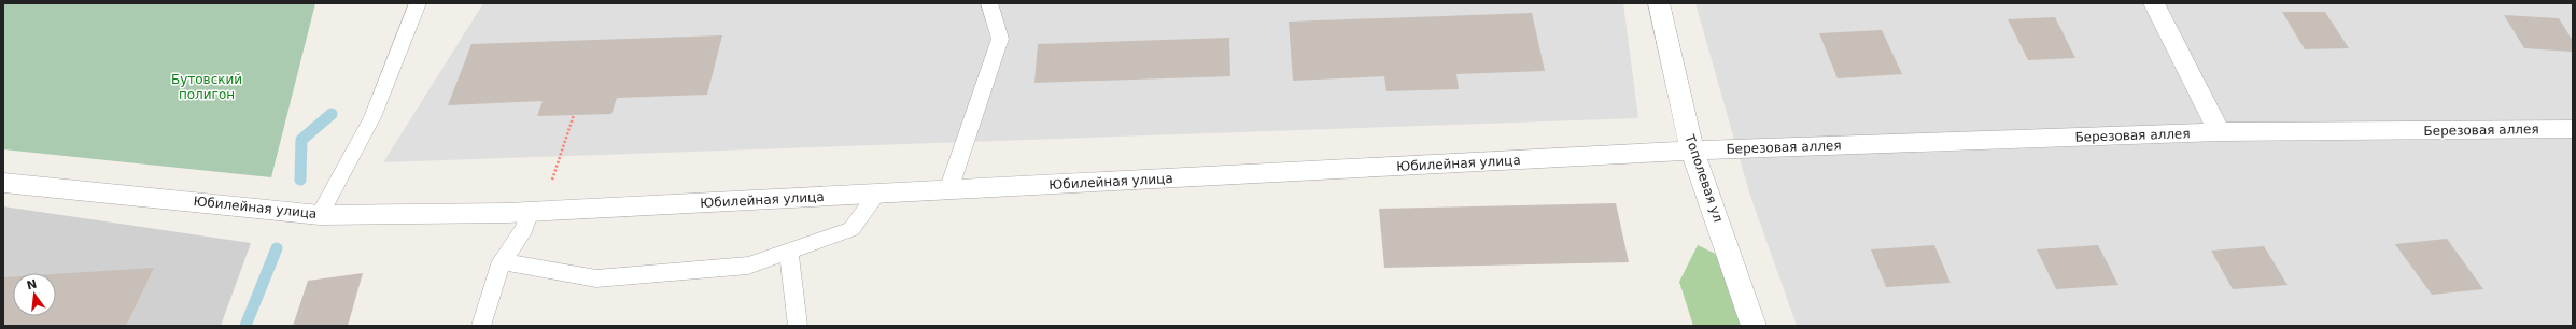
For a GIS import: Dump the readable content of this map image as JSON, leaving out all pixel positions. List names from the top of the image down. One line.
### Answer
{"streets":{"street":["Березовая аллея","Юбилейная улица","Тополевая ул"]},"crossings":[["Березовая аллея","Юбилейная улица"],["Березовая аллея","Тополевая ул"],["Юбилейная улица","Тополевая ул"]],"parks":["Бутовский полигон"],"north":"top"}
